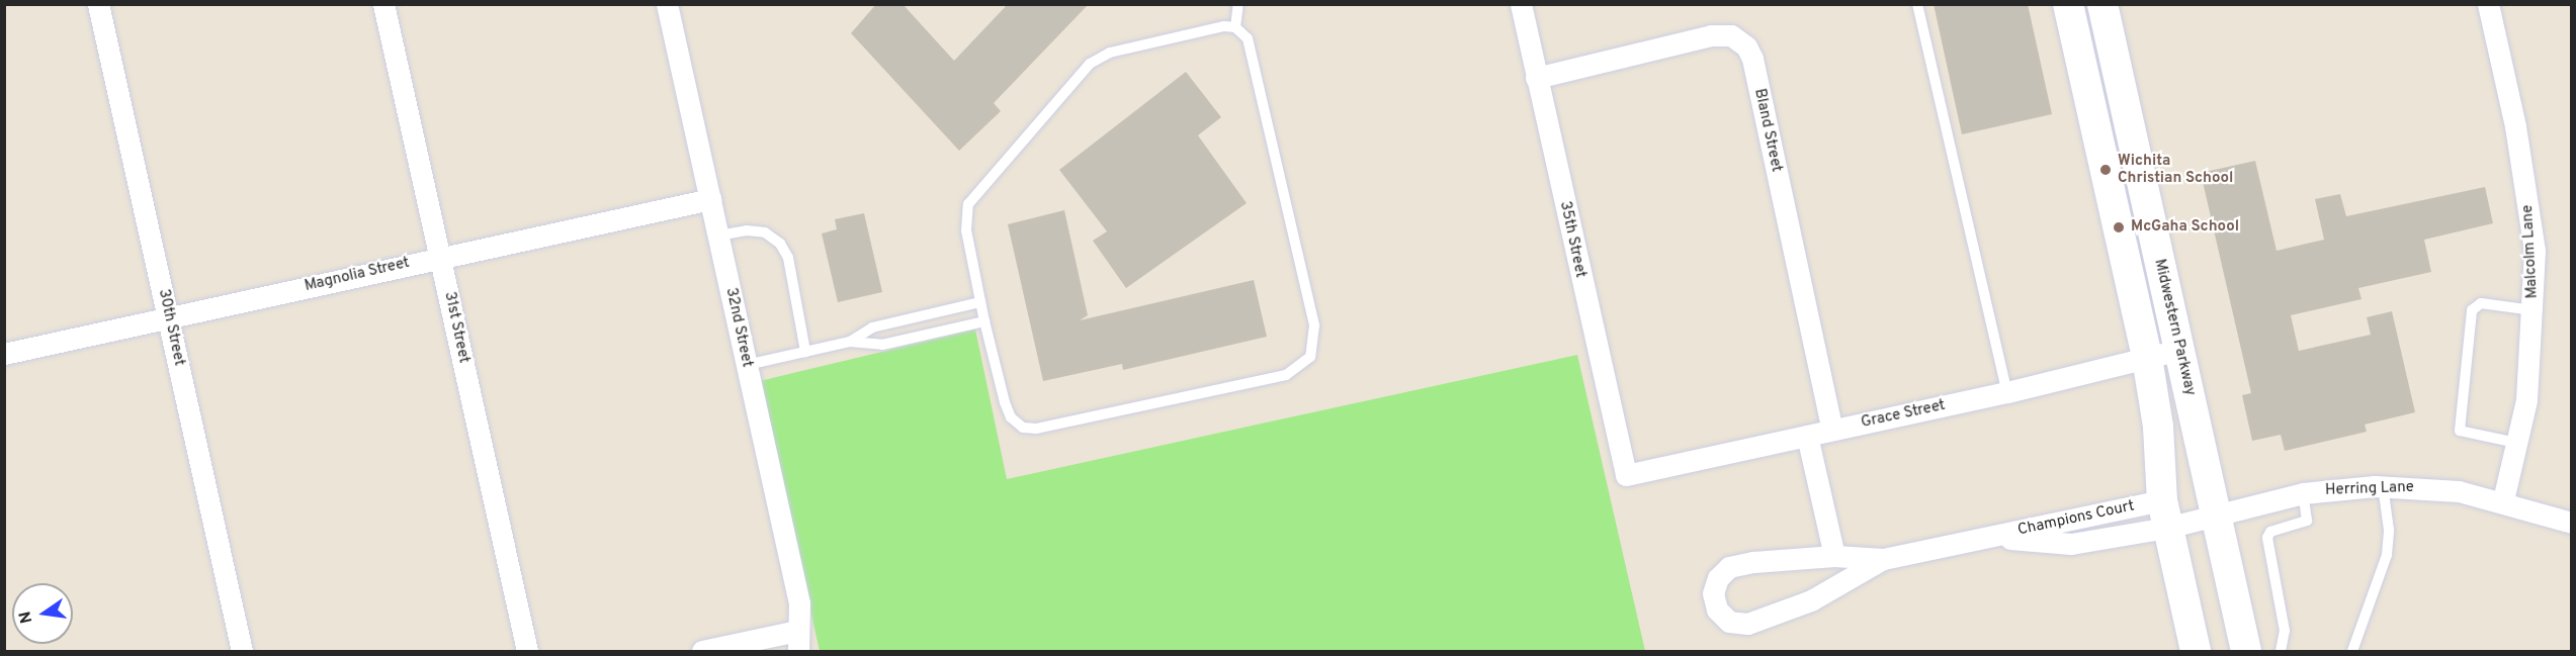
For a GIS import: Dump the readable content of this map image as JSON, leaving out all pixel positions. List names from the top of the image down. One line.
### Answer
{"streets":{"main road":["Midwestern Parkway"],"street":["Bland Street","35th Street","Malcolm Lane","Magnolia Street","30th Street","31st Street","32nd Street","Grace Street","Herring Lane","Champions Court"]},"crossings":[["Bland Street","35th Street"],["Bland Street","Grace Street"],["35th Street","Grace Street"],["Malcolm Lane","Herring Lane"],["Magnolia Street","30th Street"],["Magnolia Street","31st Street"],["Magnolia Street","32nd Street"],["Midwestern Parkway","Grace Street"],["Midwestern Parkway","Herring Lane"],["Herring Lane","Champions Court"]],"places":["Wichita Christian School","McGaha School"],"north":"left"}
